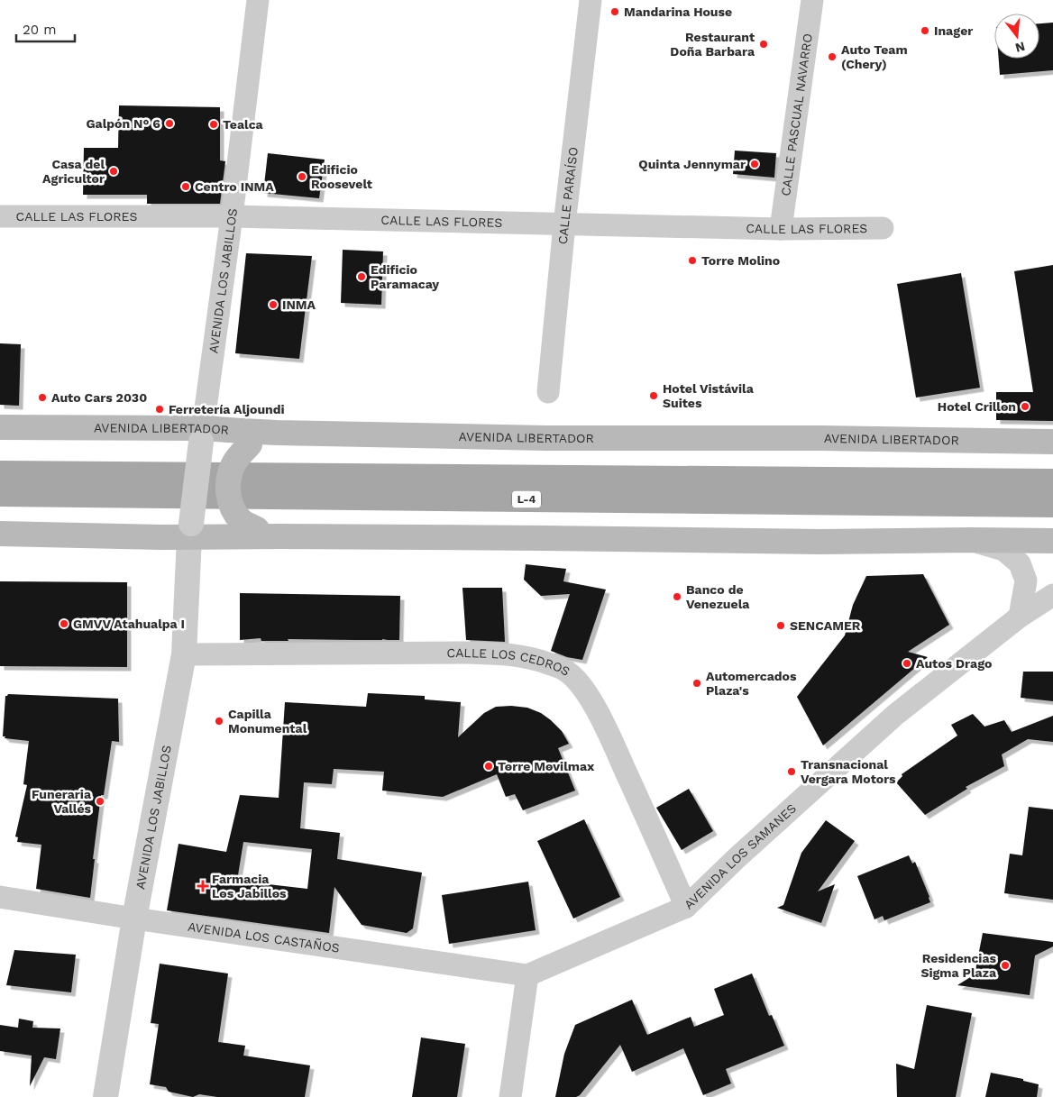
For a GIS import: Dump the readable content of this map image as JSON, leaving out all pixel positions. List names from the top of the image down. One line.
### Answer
{"streets":{"main road":["AVENIDA LIBERTADOR","L-4"],"street":["CALLE PASCUAL NAVARRO","CALLE PARAÍSO","CALLE LAS FLORES","AVENIDA LOS JABILLOS","CALLE LOS CEDROS","AVENIDA LOS SAMANES","AVENIDA LOS CASTAÑOS"]},"crossings":[["CALLE PASCUAL NAVARRO","CALLE LAS FLORES"],["CALLE PARAÍSO","CALLE LAS FLORES"],["CALLE LAS FLORES","AVENIDA LOS JABILLOS"],["AVENIDA LOS JABILLOS","AVENIDA LIBERTADOR"],["AVENIDA LOS JABILLOS","CALLE LOS CEDROS"],["AVENIDA LOS JABILLOS","AVENIDA LOS CASTAÑOS"],["CALLE LOS CEDROS","AVENIDA LOS SAMANES"],["AVENIDA LOS SAMANES","AVENIDA LOS CASTAÑOS"]],"places":{"other":["Mandarina House","Inager","Restaurant Doña Barbara","Auto Team (Chery)","Galpón N° 6","Tealca","Quinta Jennymar","Casa del Agricultor","Edificio Roosevelt","Centro INMA","Torre Molino","Edificio Paramacay","INMA","Hotel Vistávila Suites","Auto Cars 2030","Hotel Crillon","Ferretería Aljoundi","Banco de Venezuela","GMVV Atahualpa I","SENCAMER","Autos Drago","Automercados Plaza's","Capilla Monumental","Torre Movilmax","Transnacional Vergara Motors","Funeraria Vallés","Residencias Sigma Plaza"],"health":["Farmacia Los Jabillos"]},"scale_bar":"20 m","north":"bottom"}
